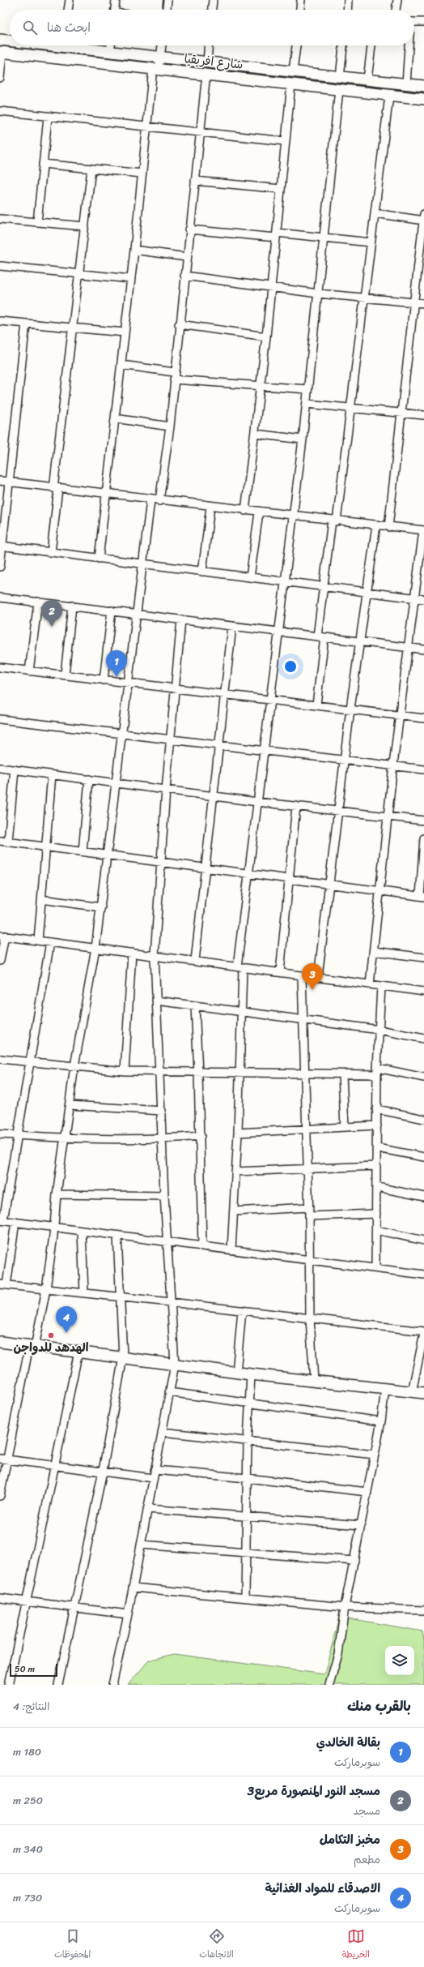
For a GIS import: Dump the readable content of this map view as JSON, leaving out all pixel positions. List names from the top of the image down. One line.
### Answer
{"streets":{"street":["شارع افريقيا"]},"places":["الهدهد للدواجن"],"scale_bar":"50 m","page":{"search":"ابحث هنا","pins":["2","1","3","4"],"scale":"50 m","heading":["بالقرب منك","النتائج: 4"],"list":[{"mark":"1","name":"بقالة الخالدي","note":"سوبرماركت","value":"180 m"},{"mark":"2","name":"مسجد النور المنصورة مربع3","note":"مسجد","value":"250 m"},{"mark":"3","name":"مخبز التكامل","note":"مطعم","value":"340 m"},{"mark":"4","name":"الاصدقاء للمواد الغذائية","note":"سوبرماركت","value":"730 m"}],"nav":["الخريطة","الاتجاهات","المحفوظات"]}}
